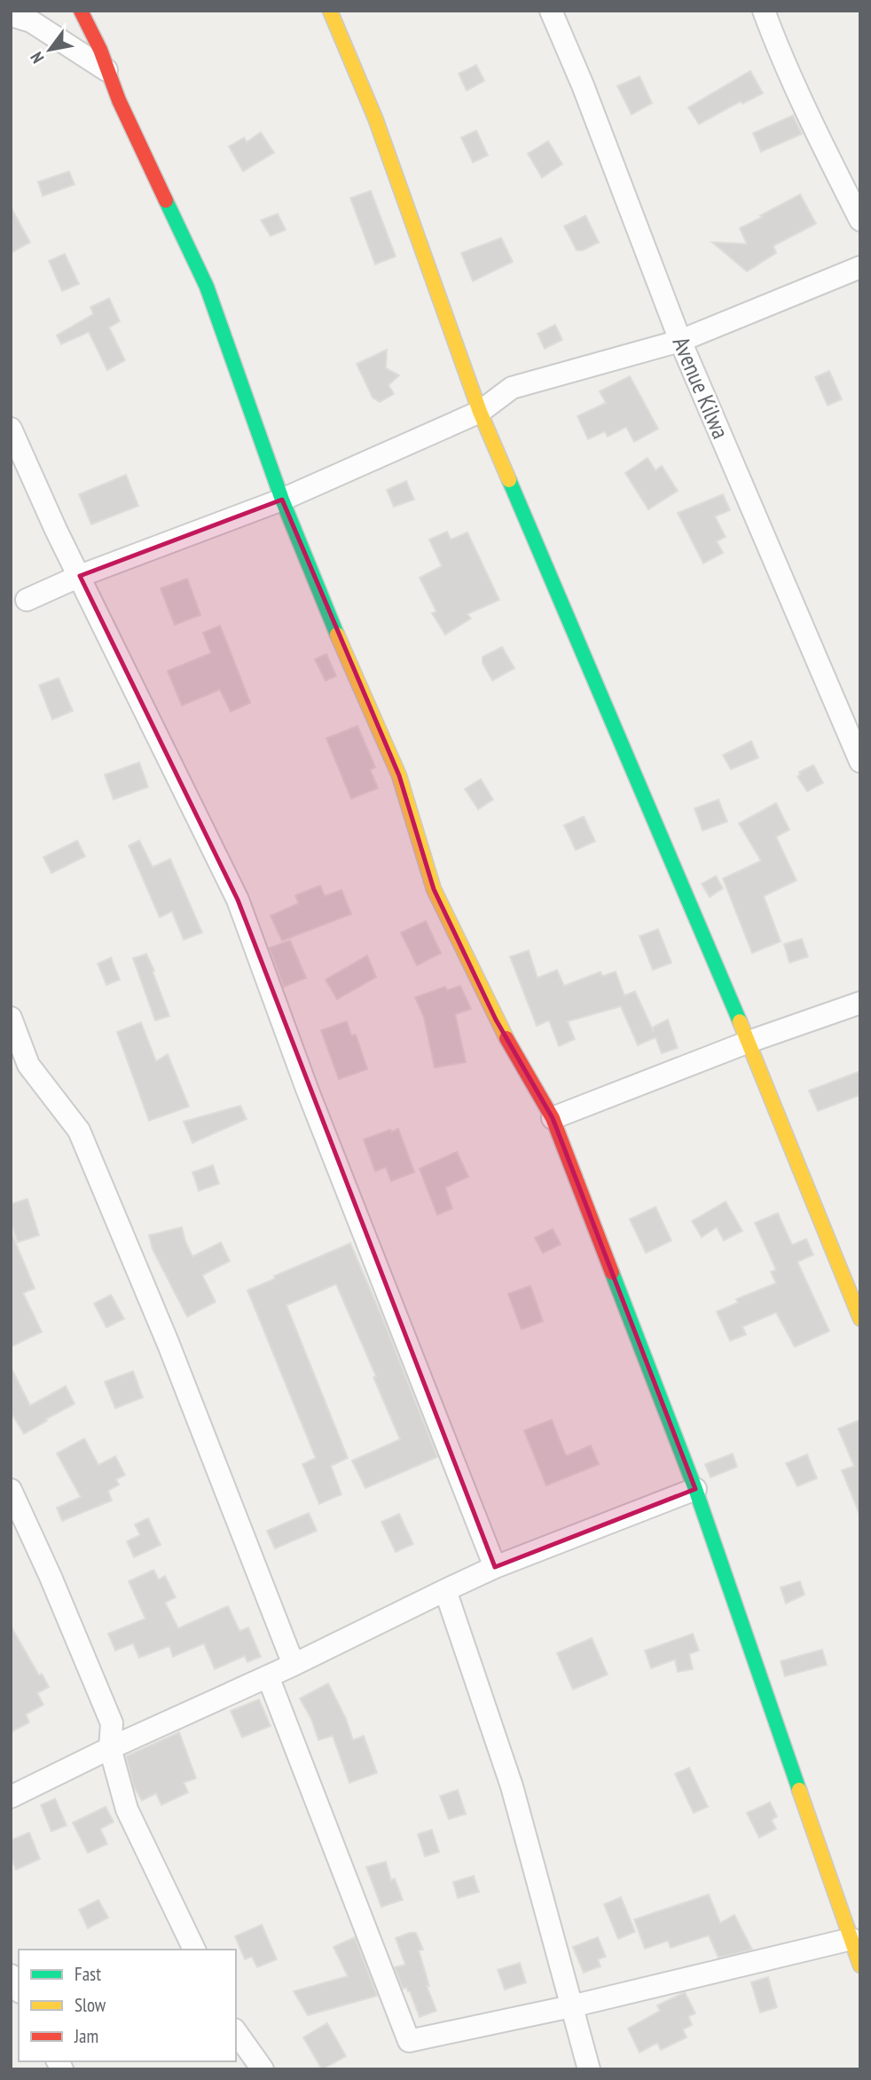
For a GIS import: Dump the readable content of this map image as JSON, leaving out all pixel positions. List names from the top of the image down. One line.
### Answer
{"streets":{"street":["Avenue Kilwa"]},"legend":["Fast","Slow","Jam"],"north":"bottom left"}
